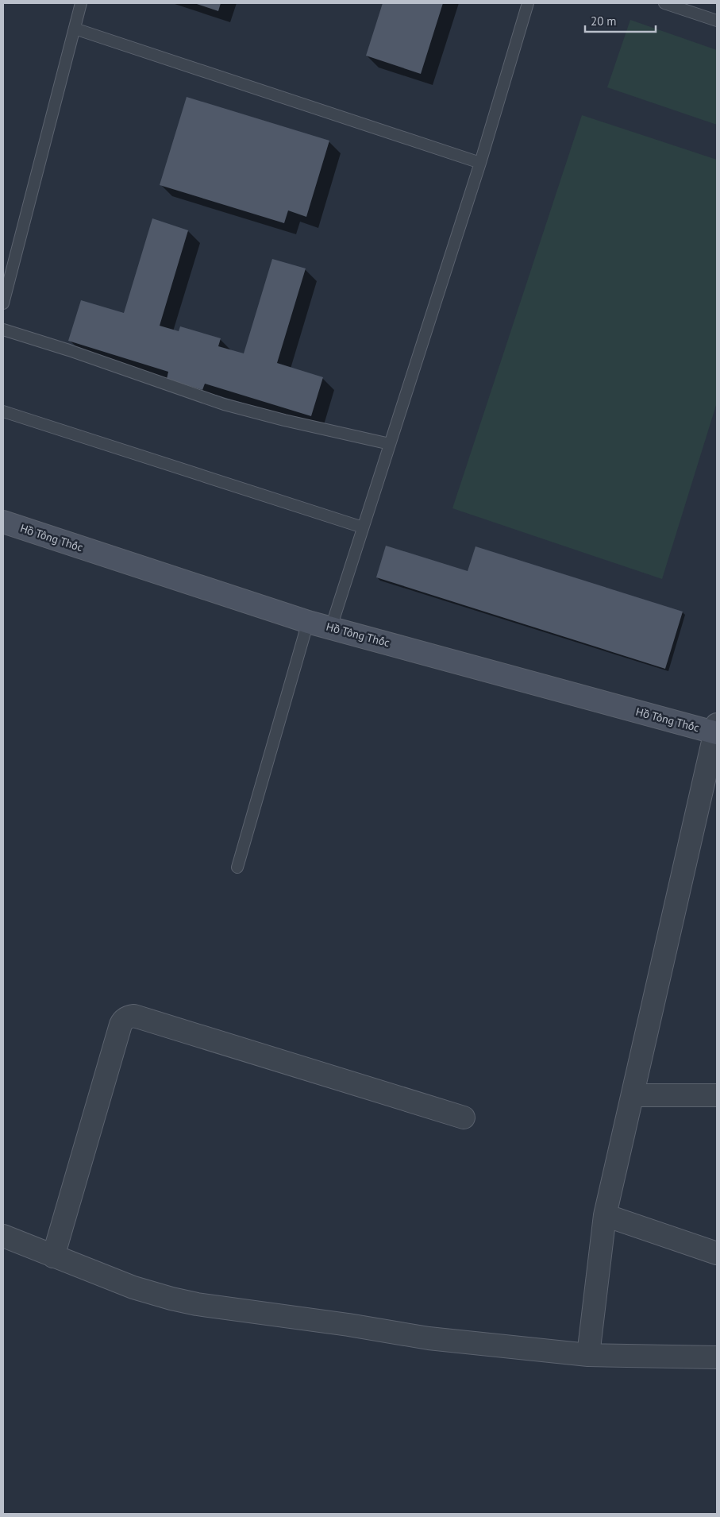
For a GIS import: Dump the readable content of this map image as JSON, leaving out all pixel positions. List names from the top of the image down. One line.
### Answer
{"streets":{"street":["Hồ Tông Thốc"]},"scale_bar":"20 m"}
